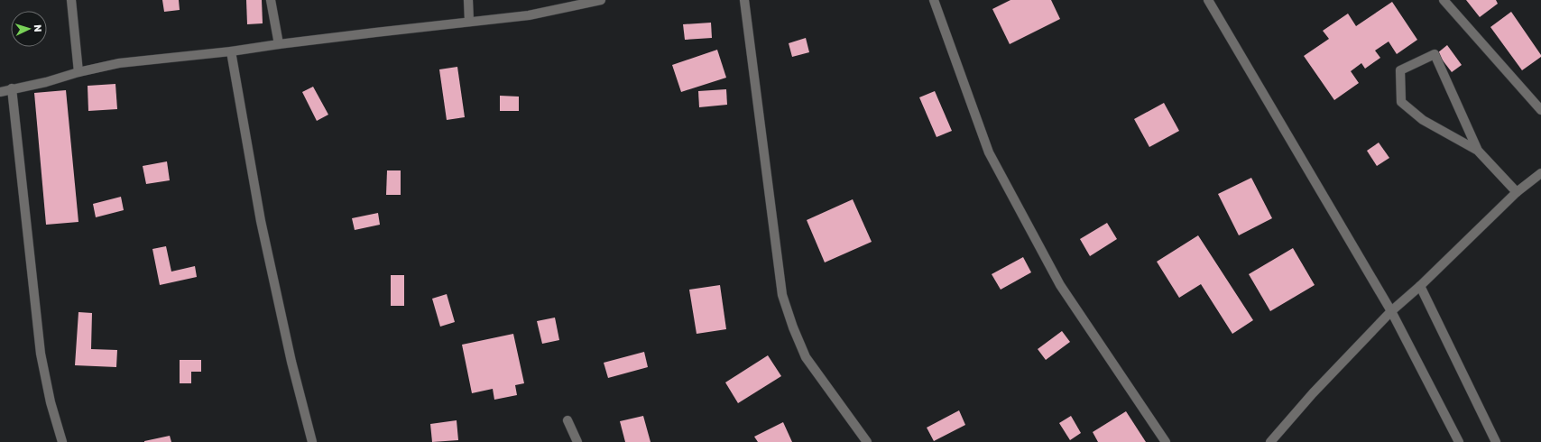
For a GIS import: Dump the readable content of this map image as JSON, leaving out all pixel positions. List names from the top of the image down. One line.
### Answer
{"north":"right"}
